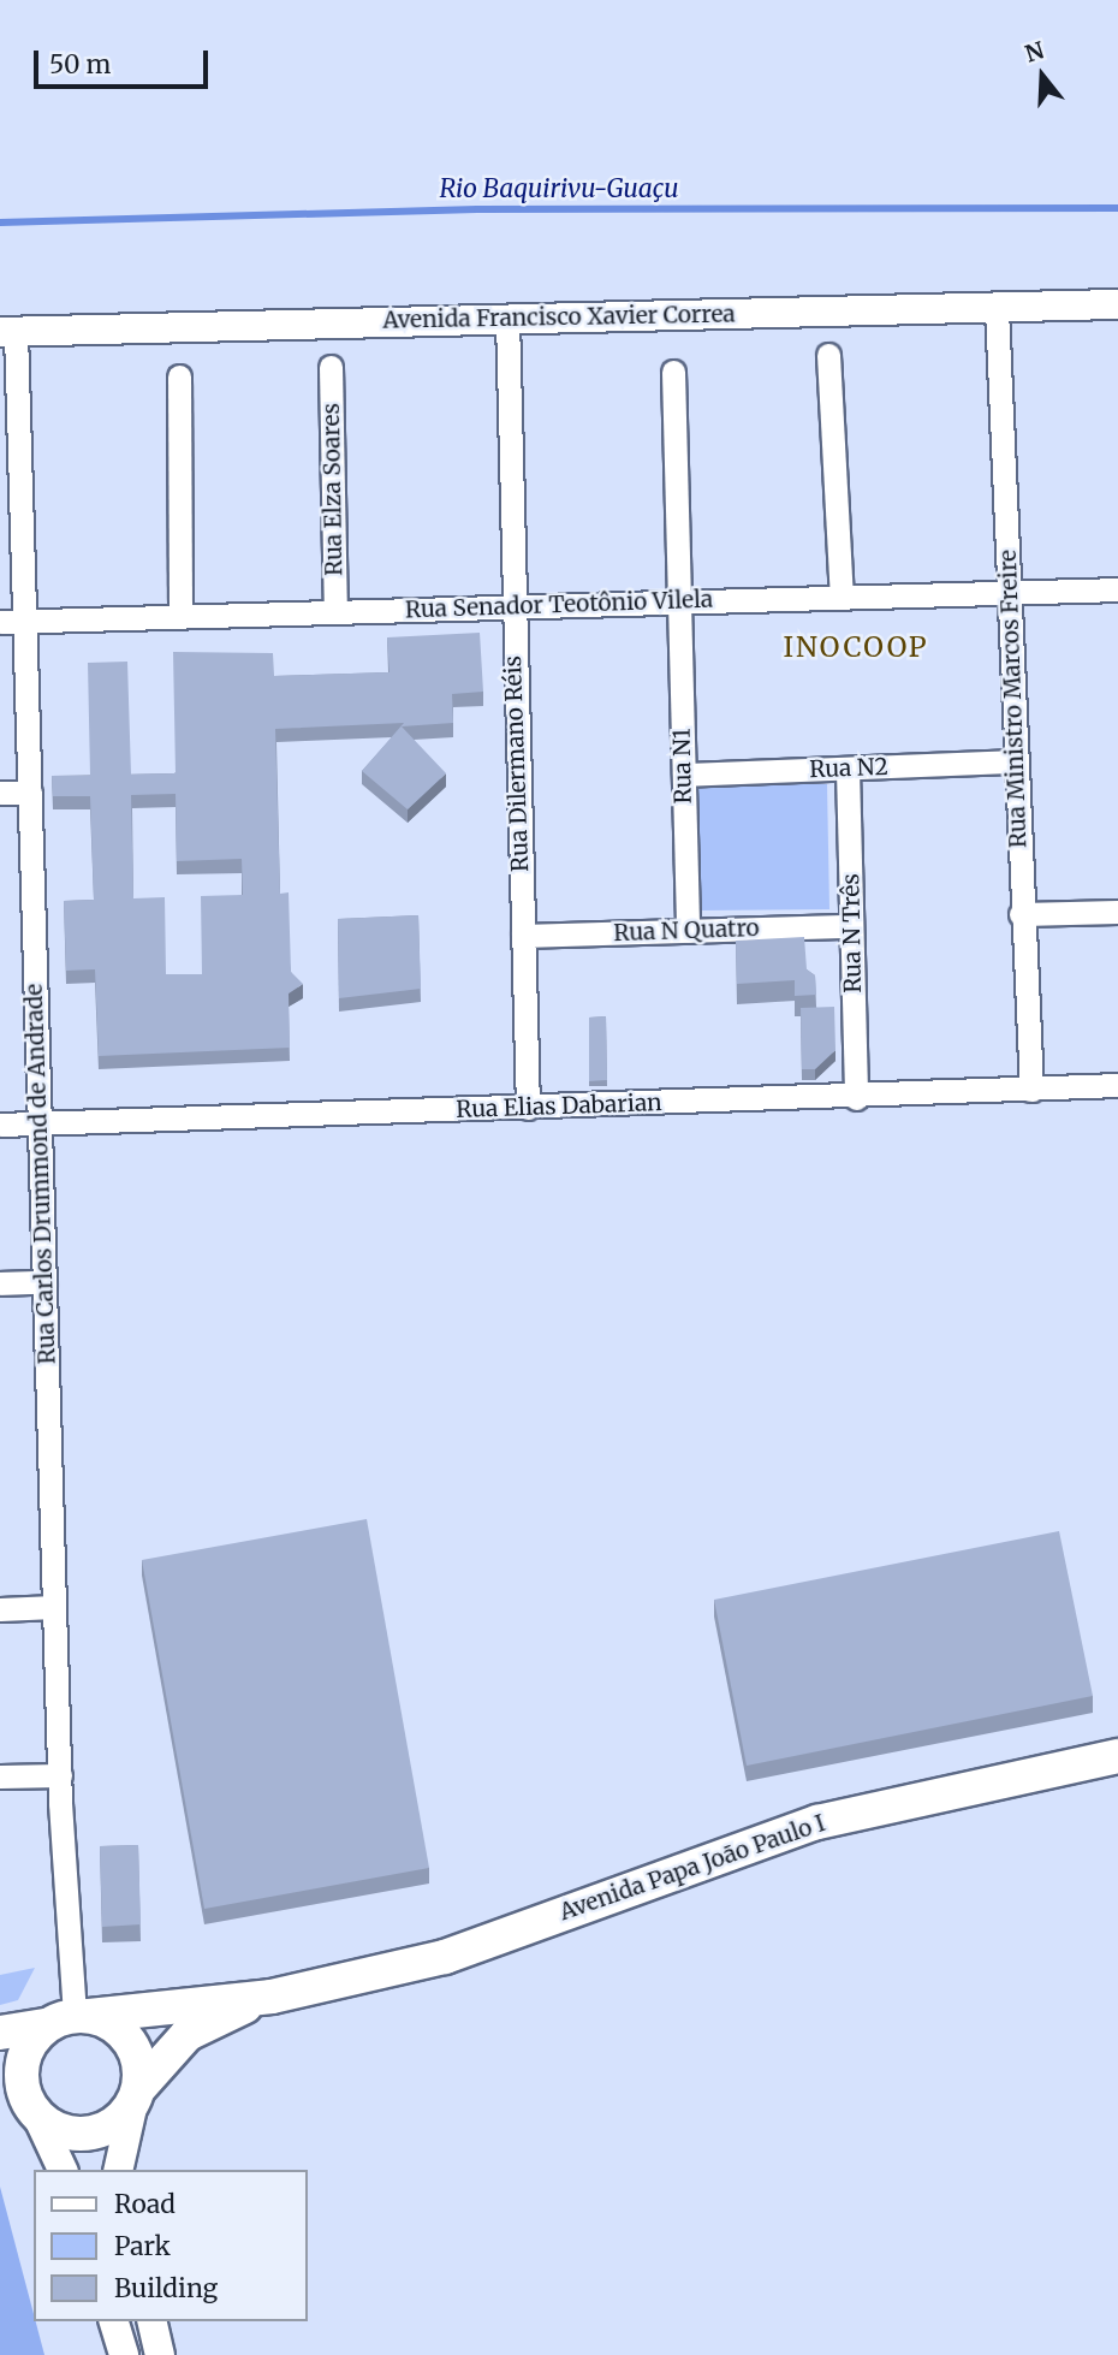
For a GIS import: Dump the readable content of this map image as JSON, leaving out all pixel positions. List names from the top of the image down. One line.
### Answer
{"streets":{"main road":["Avenida Papa João Paulo I"],"street":["Avenida Francisco Xavier Correa","Rua Elza Soares","Rua Senador Teotônio Vilela","Rua Ministro Marcos Freire","Rua Dilermano Réis","Rua N1","Rua N2","Rua N Quatro","Rua N Três","Rua Elias Dabarian","Rua Carlos Drummond de Andrade"]},"crossings":[["Avenida Francisco Xavier Correa","Rua Ministro Marcos Freire"],["Avenida Francisco Xavier Correa","Rua Dilermano Réis"],["Avenida Francisco Xavier Correa","Rua Carlos Drummond de Andrade"],["Rua Elza Soares","Rua Senador Teotônio Vilela"],["Rua Senador Teotônio Vilela","Rua Ministro Marcos Freire"],["Rua Senador Teotônio Vilela","Rua Dilermano Réis"],["Rua Senador Teotônio Vilela","Rua N1"],["Rua Senador Teotônio Vilela","Rua Carlos Drummond de Andrade"],["Rua Ministro Marcos Freire","Rua N2"],["Rua Ministro Marcos Freire","Rua Elias Dabarian"],["Rua Dilermano Réis","Rua N Quatro"],["Rua Dilermano Réis","Rua Elias Dabarian"],["Rua N1","Rua N2"],["Rua N1","Rua N Quatro"],["Rua N2","Rua N Três"],["Rua N Quatro","Rua N Três"],["Rua N Três","Rua Elias Dabarian"],["Rua Elias Dabarian","Rua Carlos Drummond de Andrade"],["Rua Carlos Drummond de Andrade","Avenida Papa João Paulo I"]],"districts":["INOCOOP"],"water":["Rio Baquirivu-Guaçu"],"legend":["Road","Park","Building"],"scale_bar":"50 m","north":"top"}
